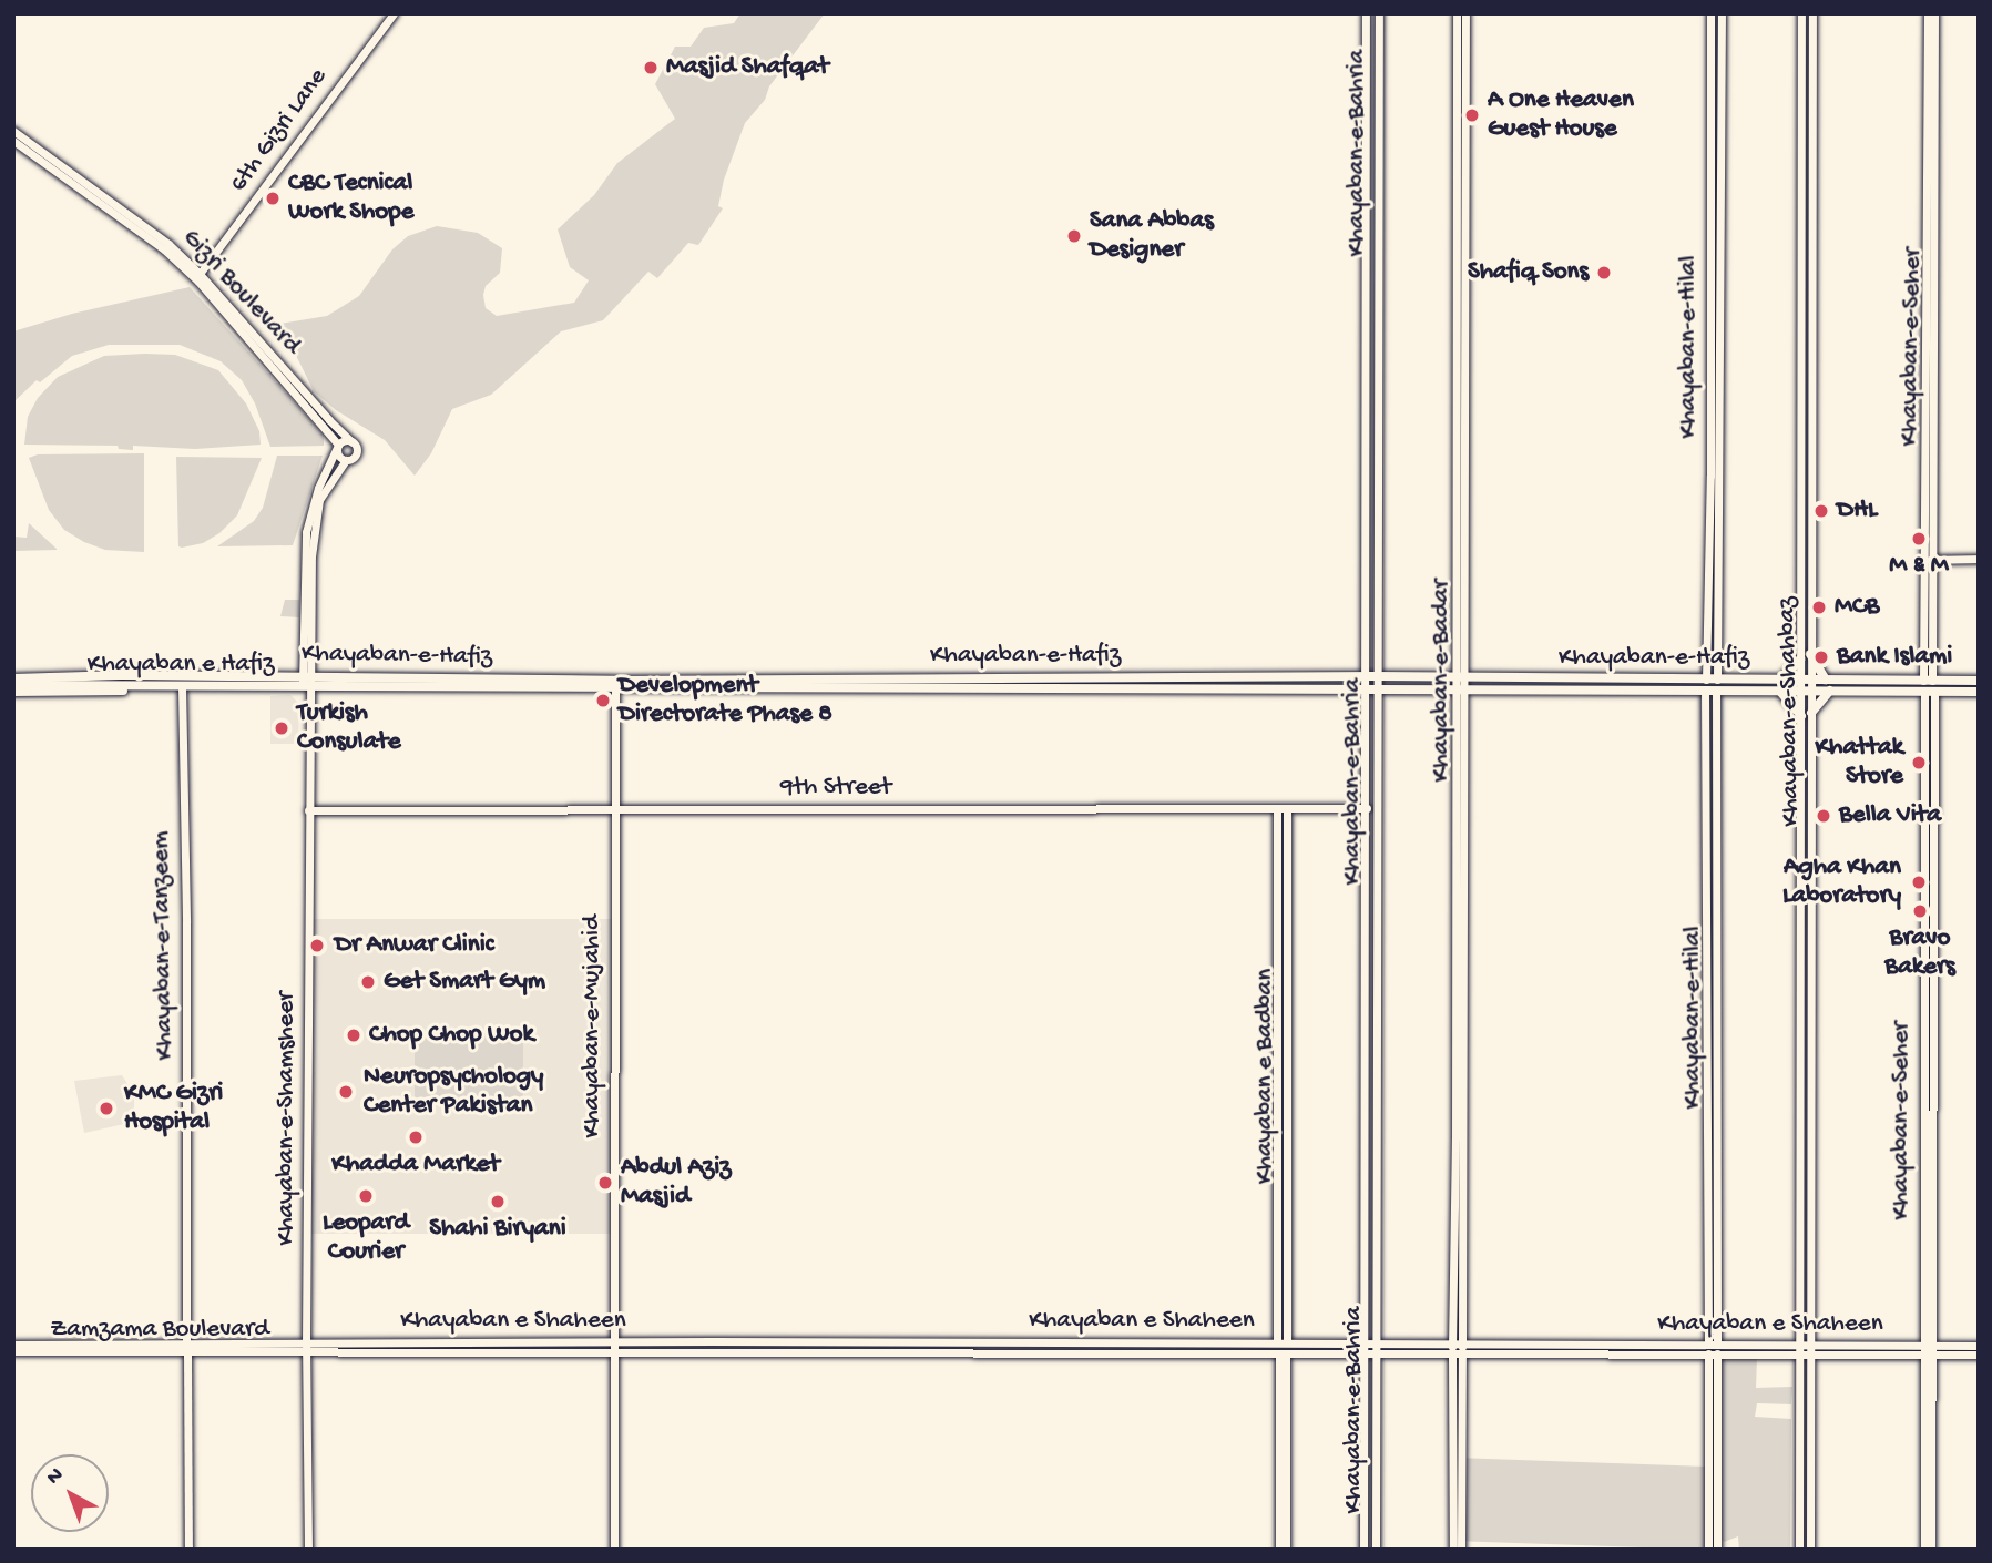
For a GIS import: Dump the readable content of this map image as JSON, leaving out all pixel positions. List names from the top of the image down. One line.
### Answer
{"streets":{"main road":["6th Gizri Lane","Khayaban-e-Bahria","Gizri Boulevard","Khayaban-e-Hilal","Khayaban-e-Seher","Khayaban-e-Hafiz","Khayaban e Hafiz","Khayaban-e-Badar","Khayaban-e-Shahbaz","9th Street","Khayaban-e-Tanzeem","Khayaban-e-Mujahid","Khayaban e Badban","Khayaban-e-Shamsheer","Khayaban e Shaheen","Zamzama Boulevard"]},"crossings":[["6th Gizri Lane","Gizri Boulevard"],["Khayaban-e-Bahria","Khayaban-e-Hafiz"],["Khayaban-e-Bahria","9th Street"],["Khayaban-e-Bahria","Khayaban e Shaheen"],["Khayaban-e-Hilal","Khayaban-e-Hafiz"],["Khayaban-e-Hilal","Khayaban e Shaheen"],["Khayaban-e-Seher","Khayaban-e-Hafiz"],["Khayaban-e-Seher","Khayaban e Shaheen"],["Khayaban-e-Hafiz","Khayaban e Hafiz"],["Khayaban-e-Hafiz","Khayaban-e-Badar"],["Khayaban-e-Hafiz","Khayaban-e-Shahbaz"],["Khayaban-e-Hafiz","Khayaban-e-Mujahid"],["Khayaban-e-Hafiz","Khayaban-e-Shamsheer"],["Khayaban e Hafiz","Khayaban-e-Tanzeem"],["Khayaban e Hafiz","Khayaban-e-Mujahid"],["Khayaban e Hafiz","Khayaban-e-Shamsheer"],["Khayaban-e-Badar","Khayaban e Shaheen"],["Khayaban-e-Shahbaz","Khayaban e Shaheen"],["9th Street","Khayaban-e-Mujahid"],["9th Street","Khayaban e Badban"],["9th Street","Khayaban-e-Shamsheer"],["Khayaban-e-Tanzeem","Zamzama Boulevard"],["Khayaban-e-Mujahid","Khayaban e Shaheen"],["Khayaban e Badban","Khayaban e Shaheen"],["Khayaban-e-Shamsheer","Khayaban e Shaheen"],["Khayaban-e-Shamsheer","Zamzama Boulevard"],["Khayaban e Shaheen","Zamzama Boulevard"]],"places":["Masjid Shafqat","A One Heaven Guest House","CBC Tecnical Work Shope","Sana Abbas Designer","Shafiq Sons","DHL","M & M","MCB","Bank Islami","Development Directorate Phase 8","Turkish Consulate","Khattak Store","Bella Vita","Agha Khan Laboratory","Bravo Bakers","Dr Anwar Clinic","Get Smart Gym","Chop Chop Wok","Neuropsychology Center Pakistan","KMC Gizri Hospital","Khadda Market","Abdul Aziz Masjid","Leopard Courier","Shahi Biryani"],"north":"top left"}
